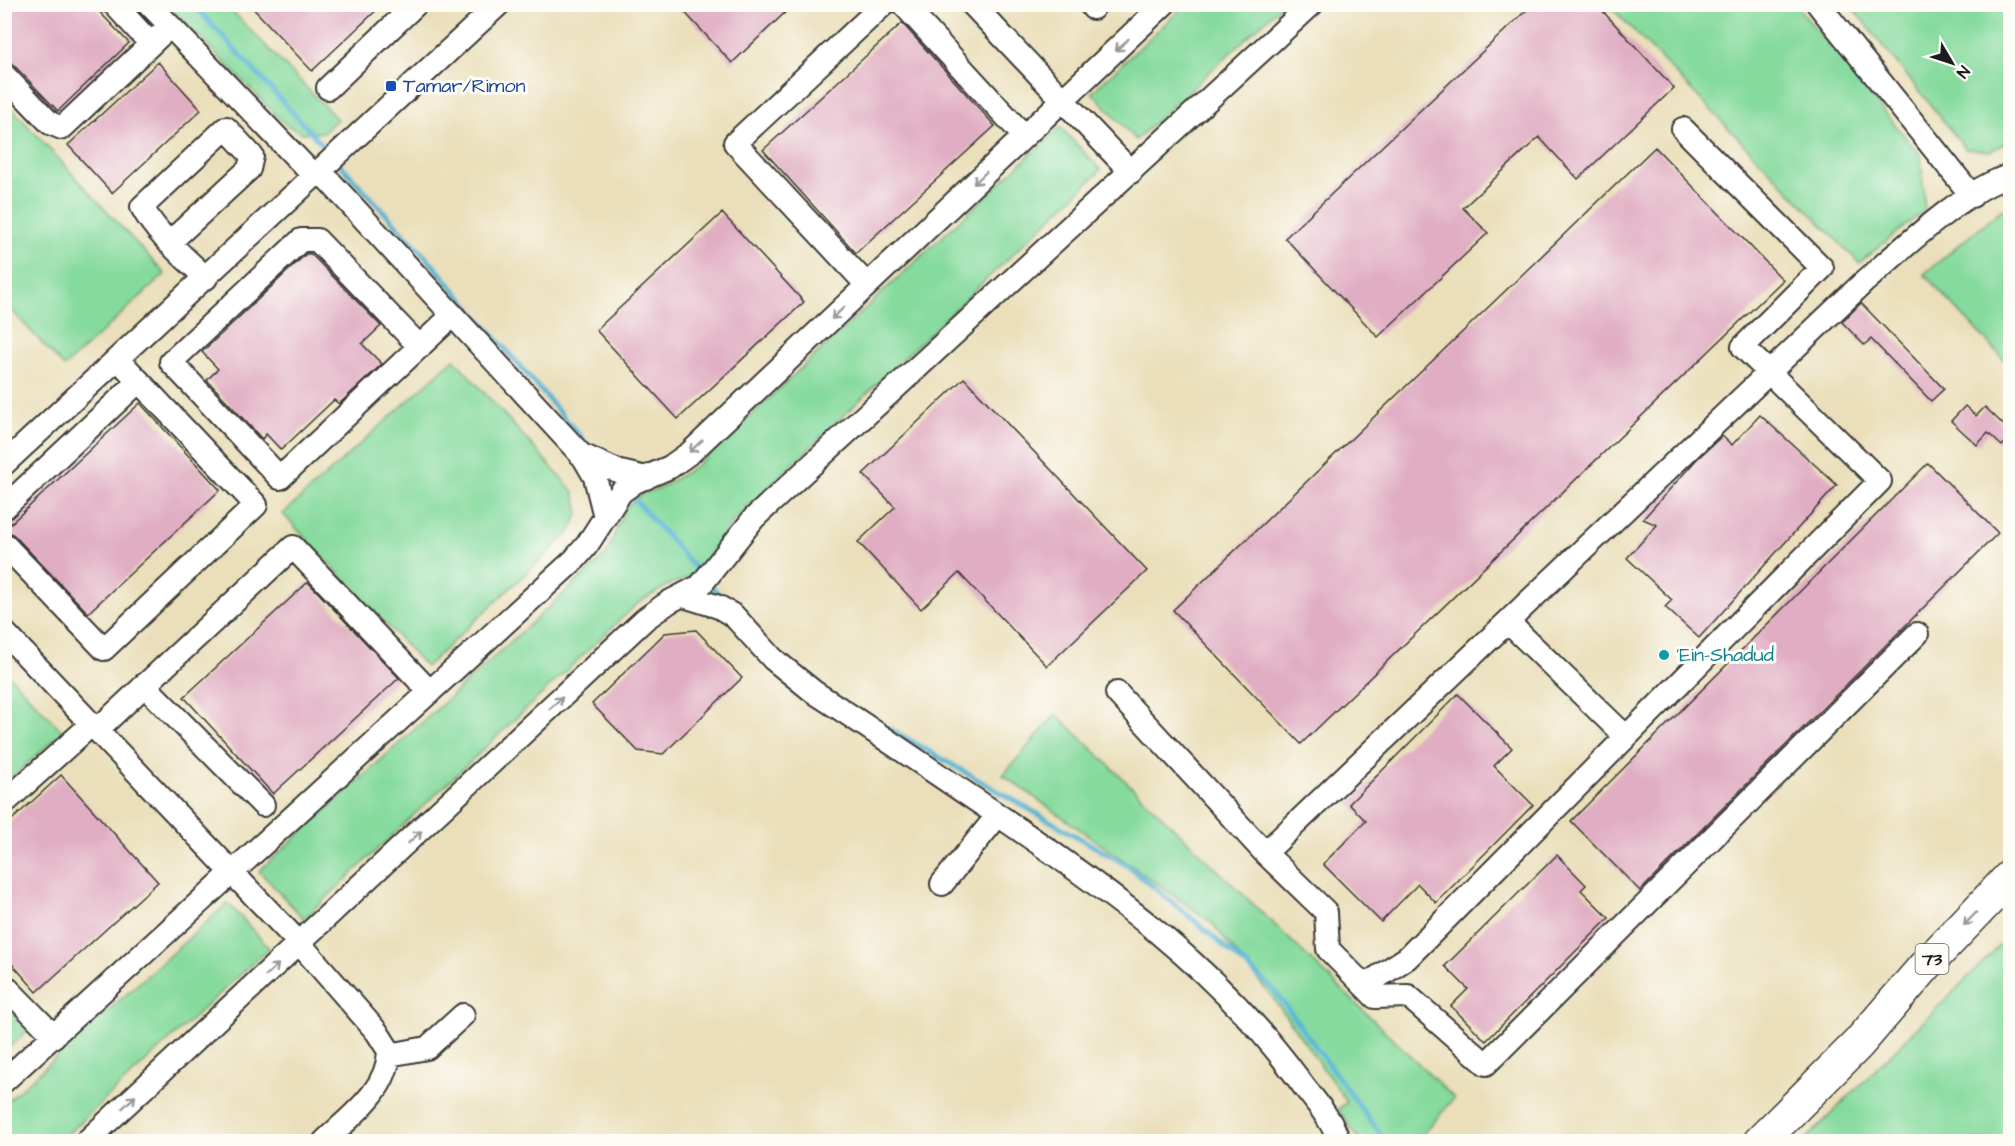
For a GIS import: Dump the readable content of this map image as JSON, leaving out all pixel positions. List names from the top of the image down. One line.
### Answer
{"streets":{"highway":["73"]},"places":{"transit":["Tamar/Rimon"],"other":["'Ein-Shadud"]},"north":"bottom right"}
